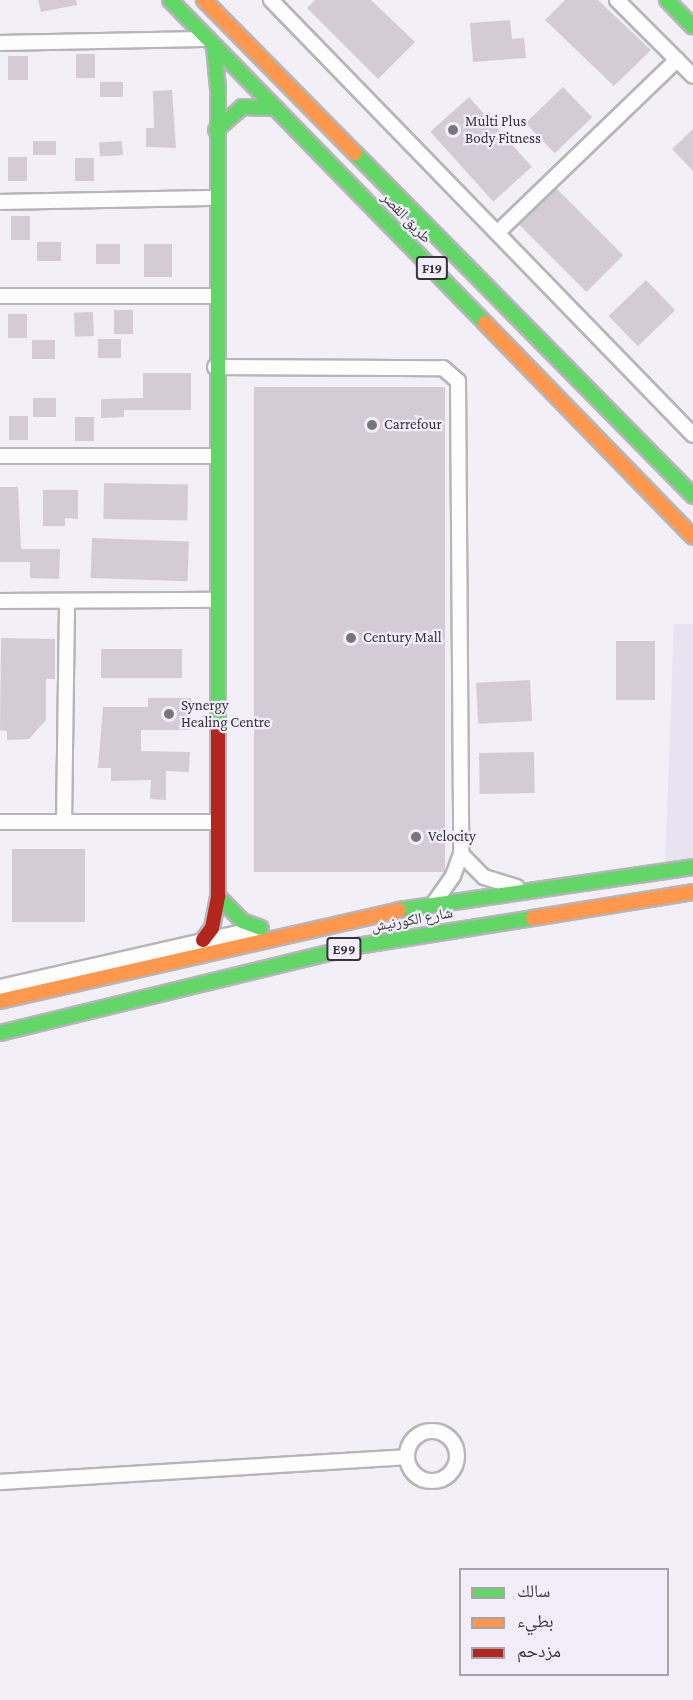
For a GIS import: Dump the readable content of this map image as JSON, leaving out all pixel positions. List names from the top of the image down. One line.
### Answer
{"streets":{"main road":["طريق القصر","F19","شارع الكورنيش","E99"]},"places":["Multi Plus Body Fitness","Carrefour","Century Mall","Synergy Healing Centre","Velocity"],"legend":["سالك","بطيء","مزدحم"]}
